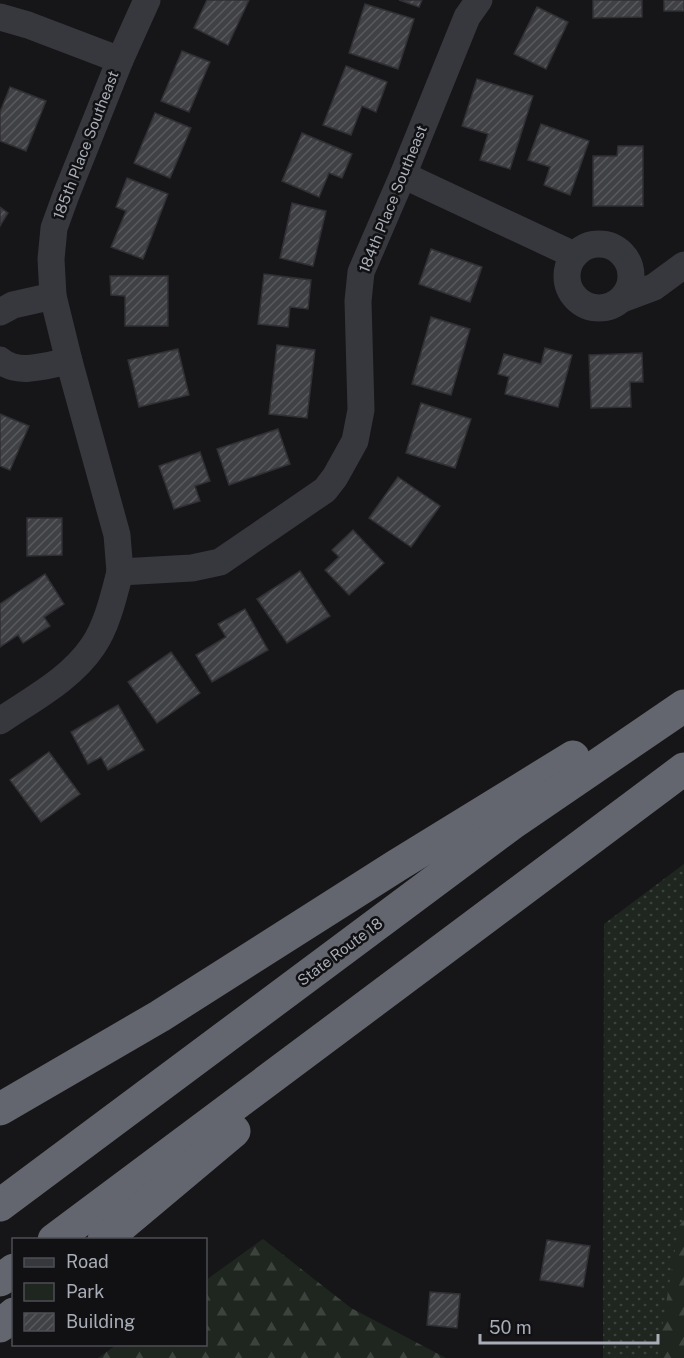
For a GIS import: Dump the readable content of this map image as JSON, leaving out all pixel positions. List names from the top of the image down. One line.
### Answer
{"streets":{"highway":["State Route 18"],"street":["185th Place Southeast","184th Place Southeast"]},"crossings":[["185th Place Southeast","184th Place Southeast"]],"legend":["Road","Park","Building"],"scale_bar":"50 m"}
